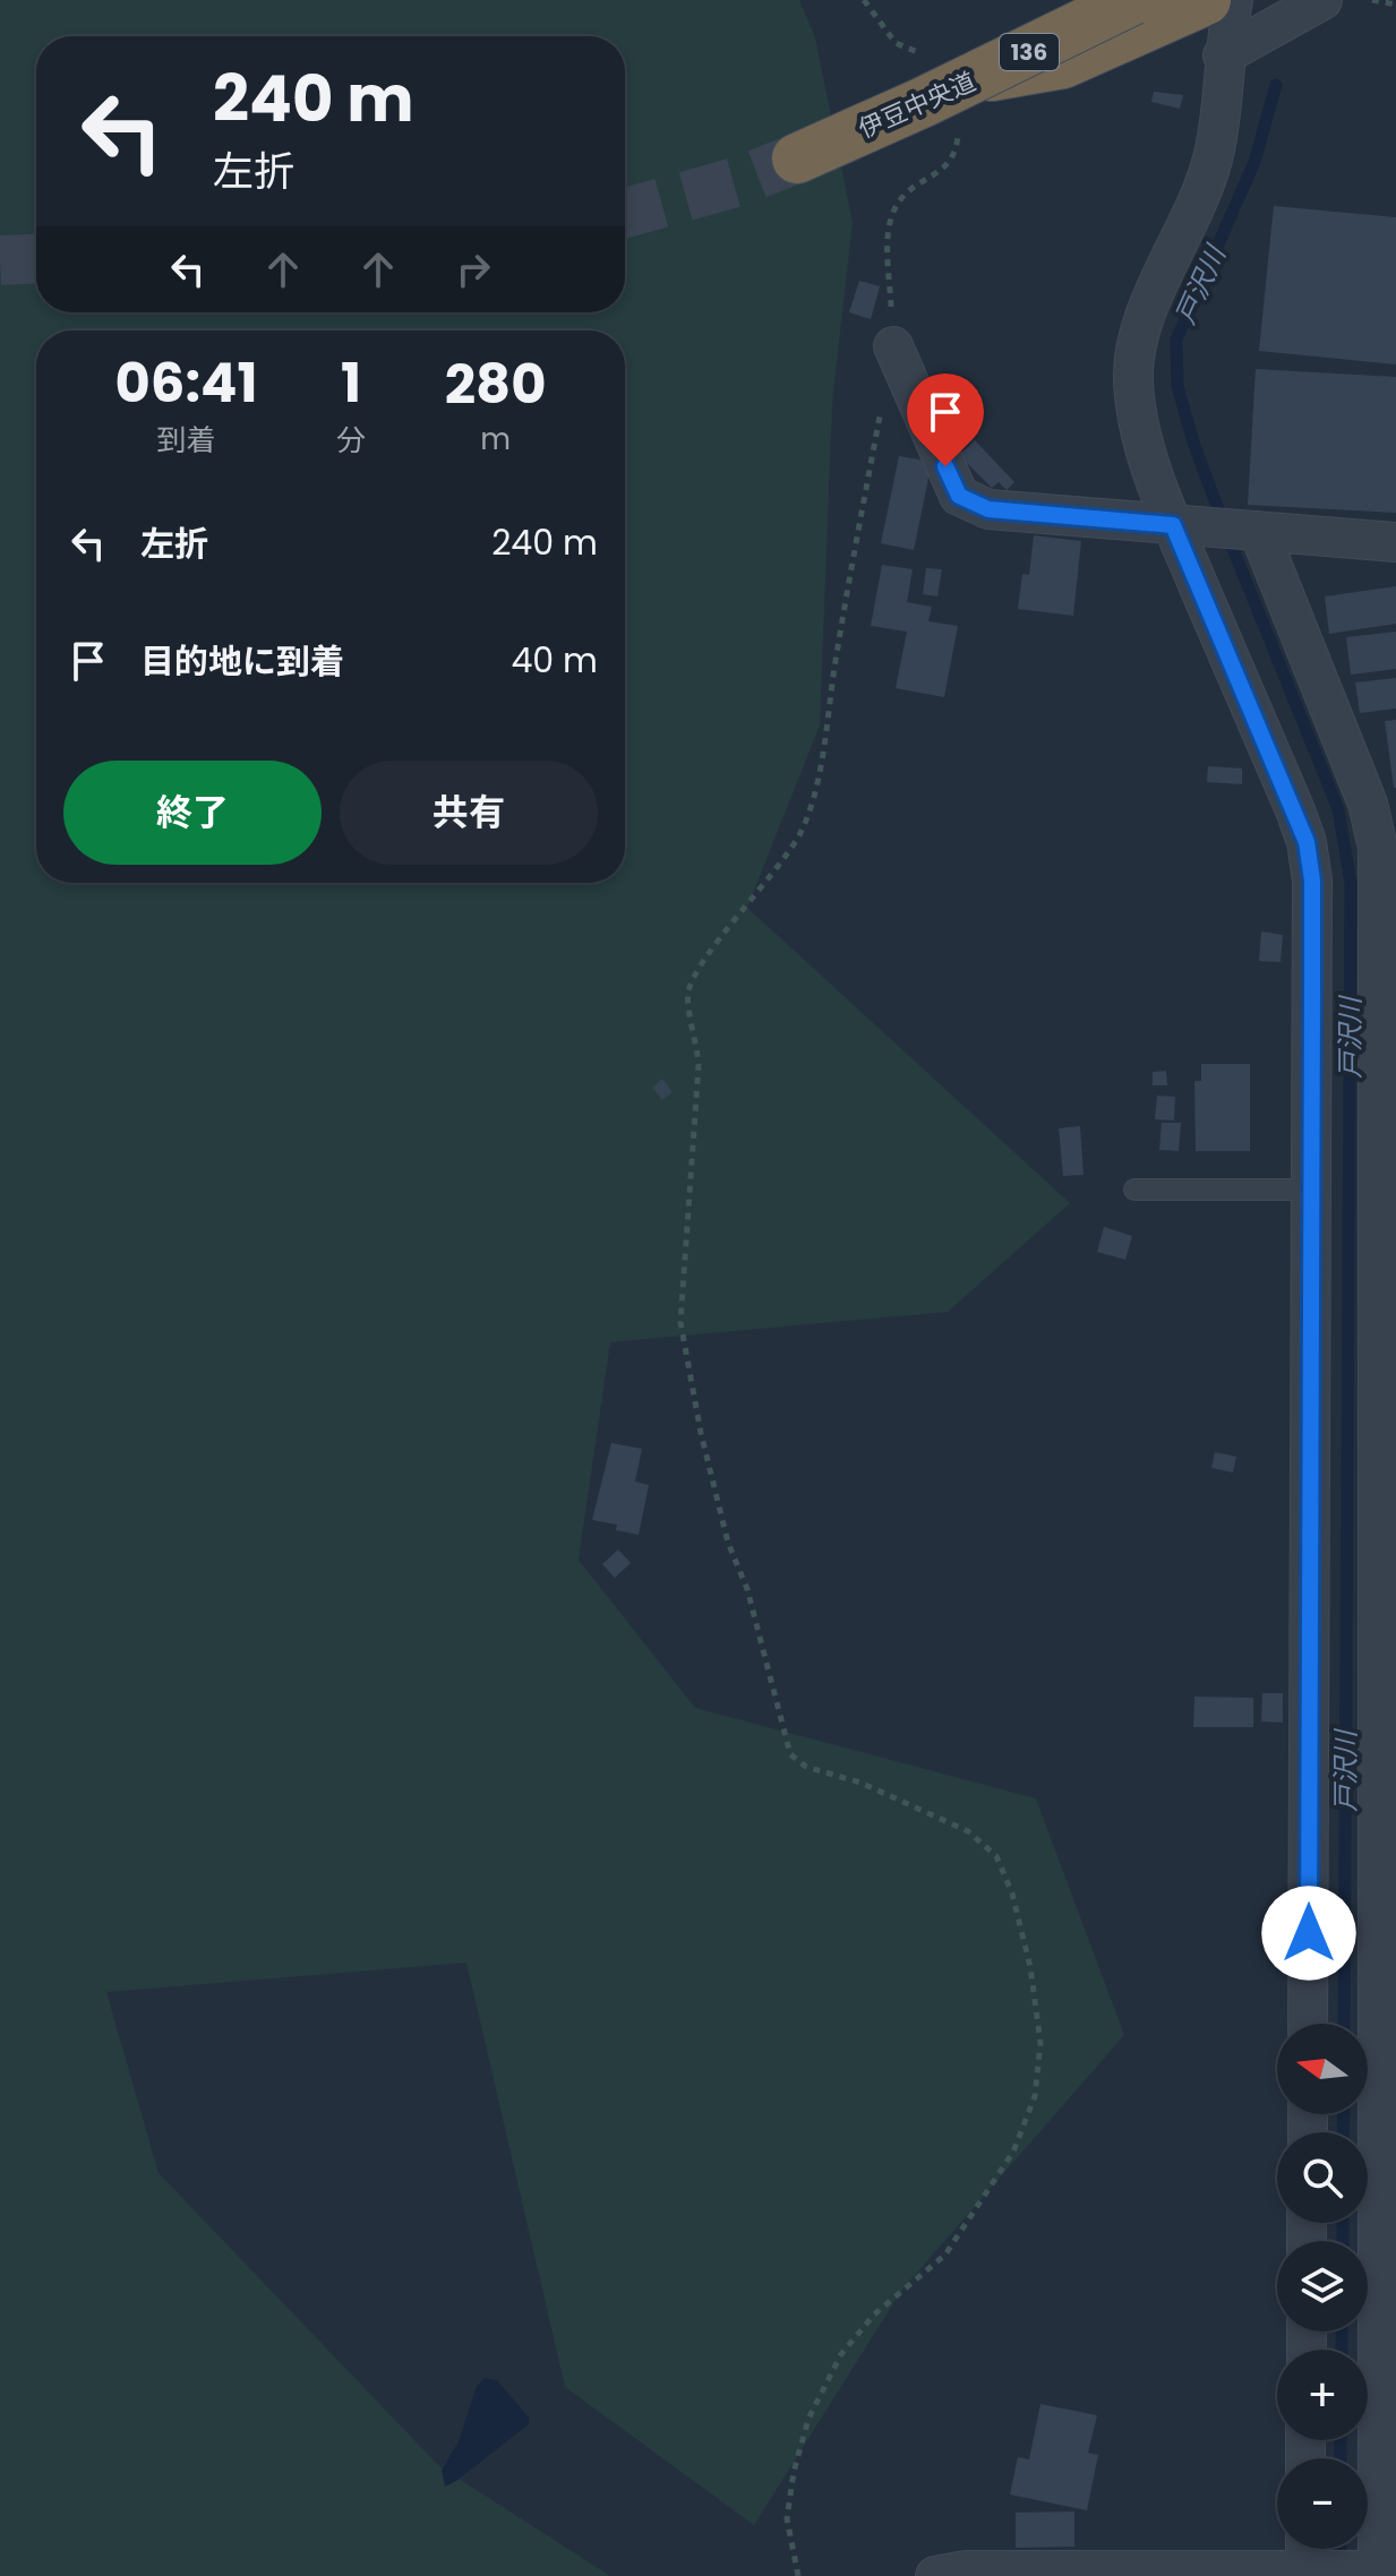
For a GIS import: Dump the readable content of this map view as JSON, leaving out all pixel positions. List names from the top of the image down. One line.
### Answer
{"streets":{"highway":["136","伊豆中央道"]},"water":["戸沢川"],"north":"left","page":{"turn":["240 m","左折"],"eta":["06:41","到着","1","分","280","m"],"list":[{"name":"左折","value":"240 m"},{"name":"目的地に到着","value":"40 m"}],"buttons":["終了","共有"],"map_buttons":["+","−"]}}
